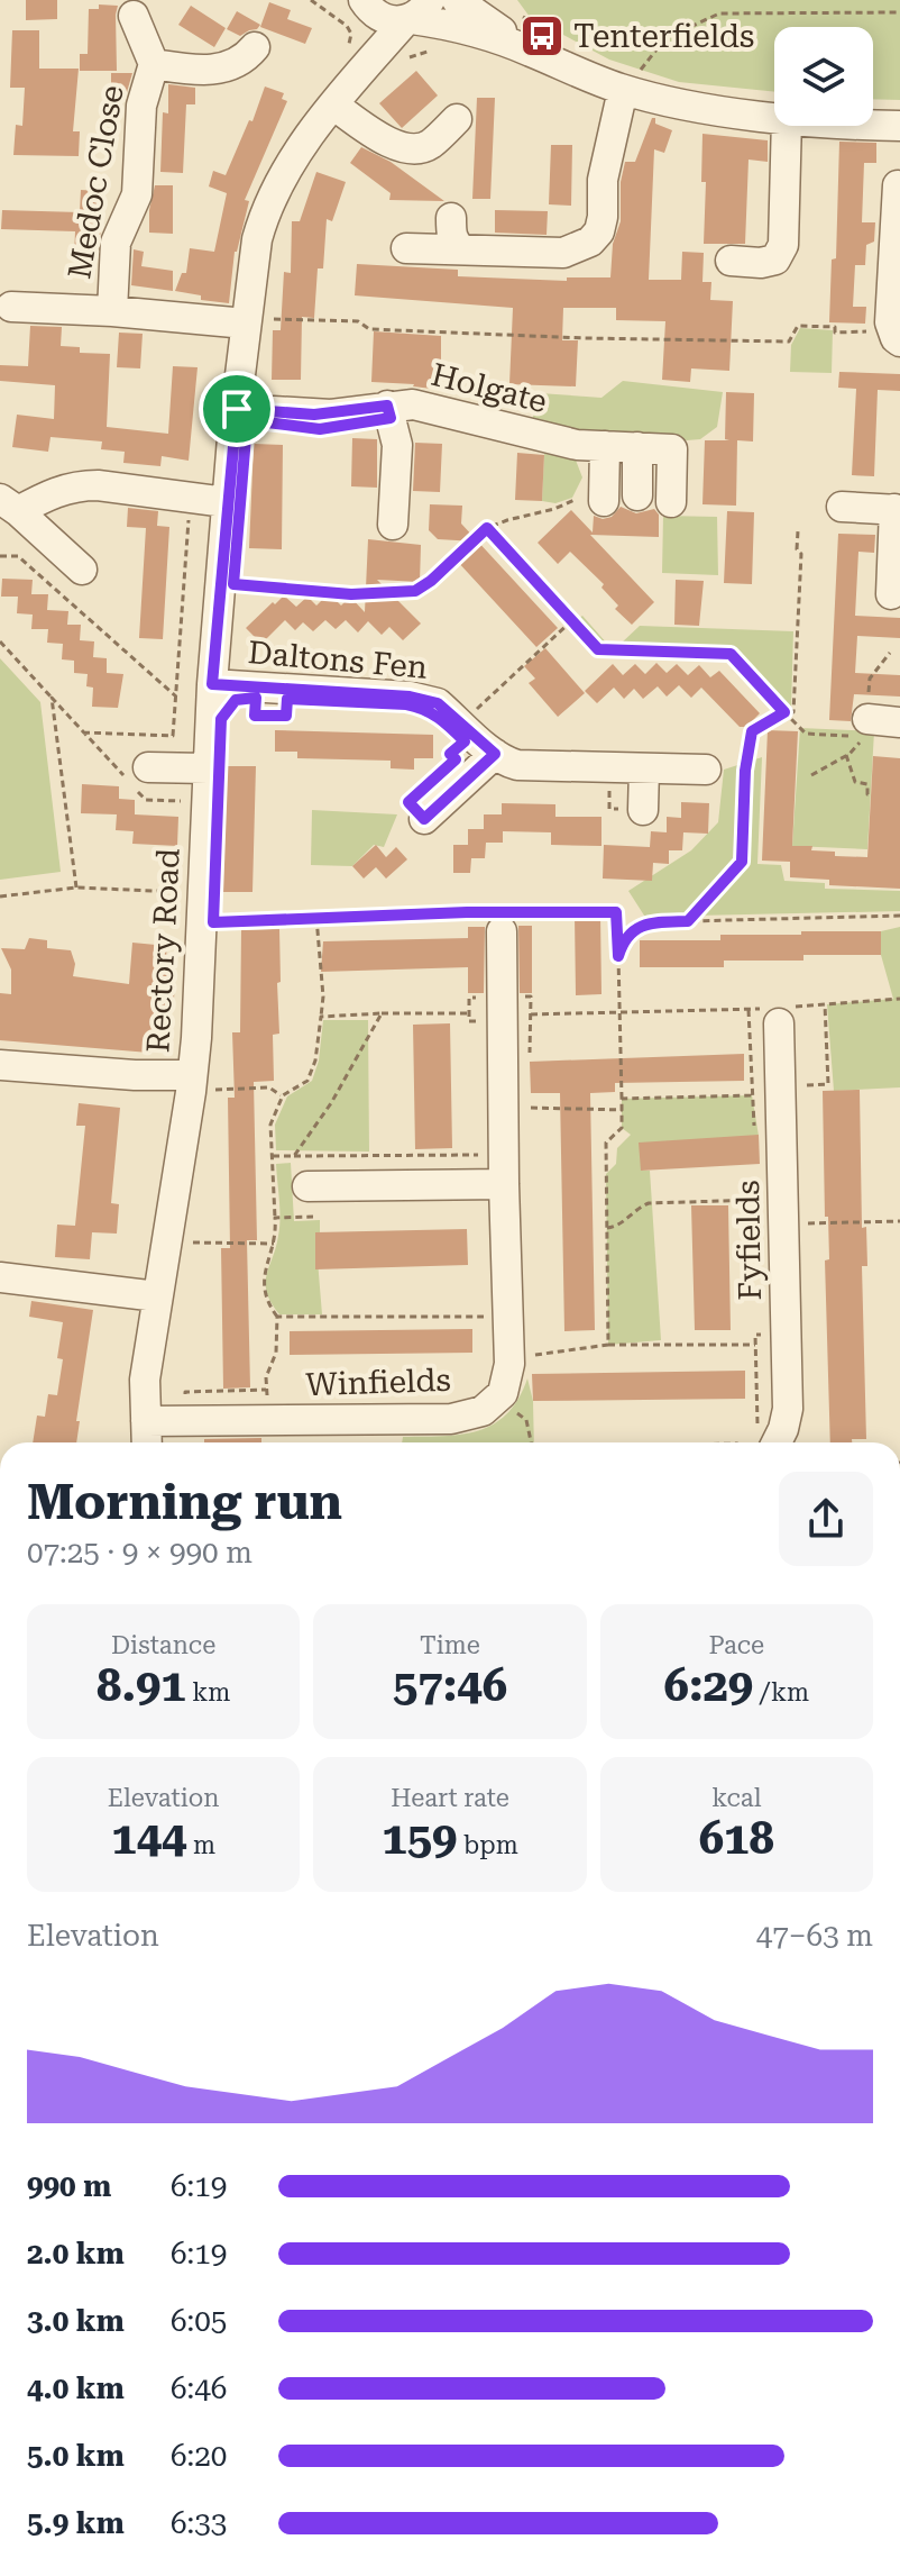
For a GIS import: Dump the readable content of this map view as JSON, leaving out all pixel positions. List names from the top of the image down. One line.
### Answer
{"streets":{"street":["Medoc Close","Holgate","Daltons Fen","Rectory Road","Fyfields","Winfields"]},"crossings":[["Holgate","Rectory Road"],["Daltons Fen","Rectory Road"],["Rectory Road","Winfields"]],"places":{"bus stop":["Tenterfields"]},"page":{"heading":["Morning run","07:25 · 9 × 990 m"],"stats":[["Distance","8.91 km"],["Time","57:46"],["Pace","6:29 /km"],["Elevation","144 m"],["Heart rate","159 bpm"],["kcal","618"]],"chart":["Elevation","47–63 m"],"list":[{"name":"990 m","note":"6:19"},{"name":"2.0 km","note":"6:19"},{"name":"3.0 km","note":"6:05"},{"name":"4.0 km","note":"6:46"},{"name":"5.0 km","note":"6:20"},{"name":"5.9 km","note":"6:33"}]}}
